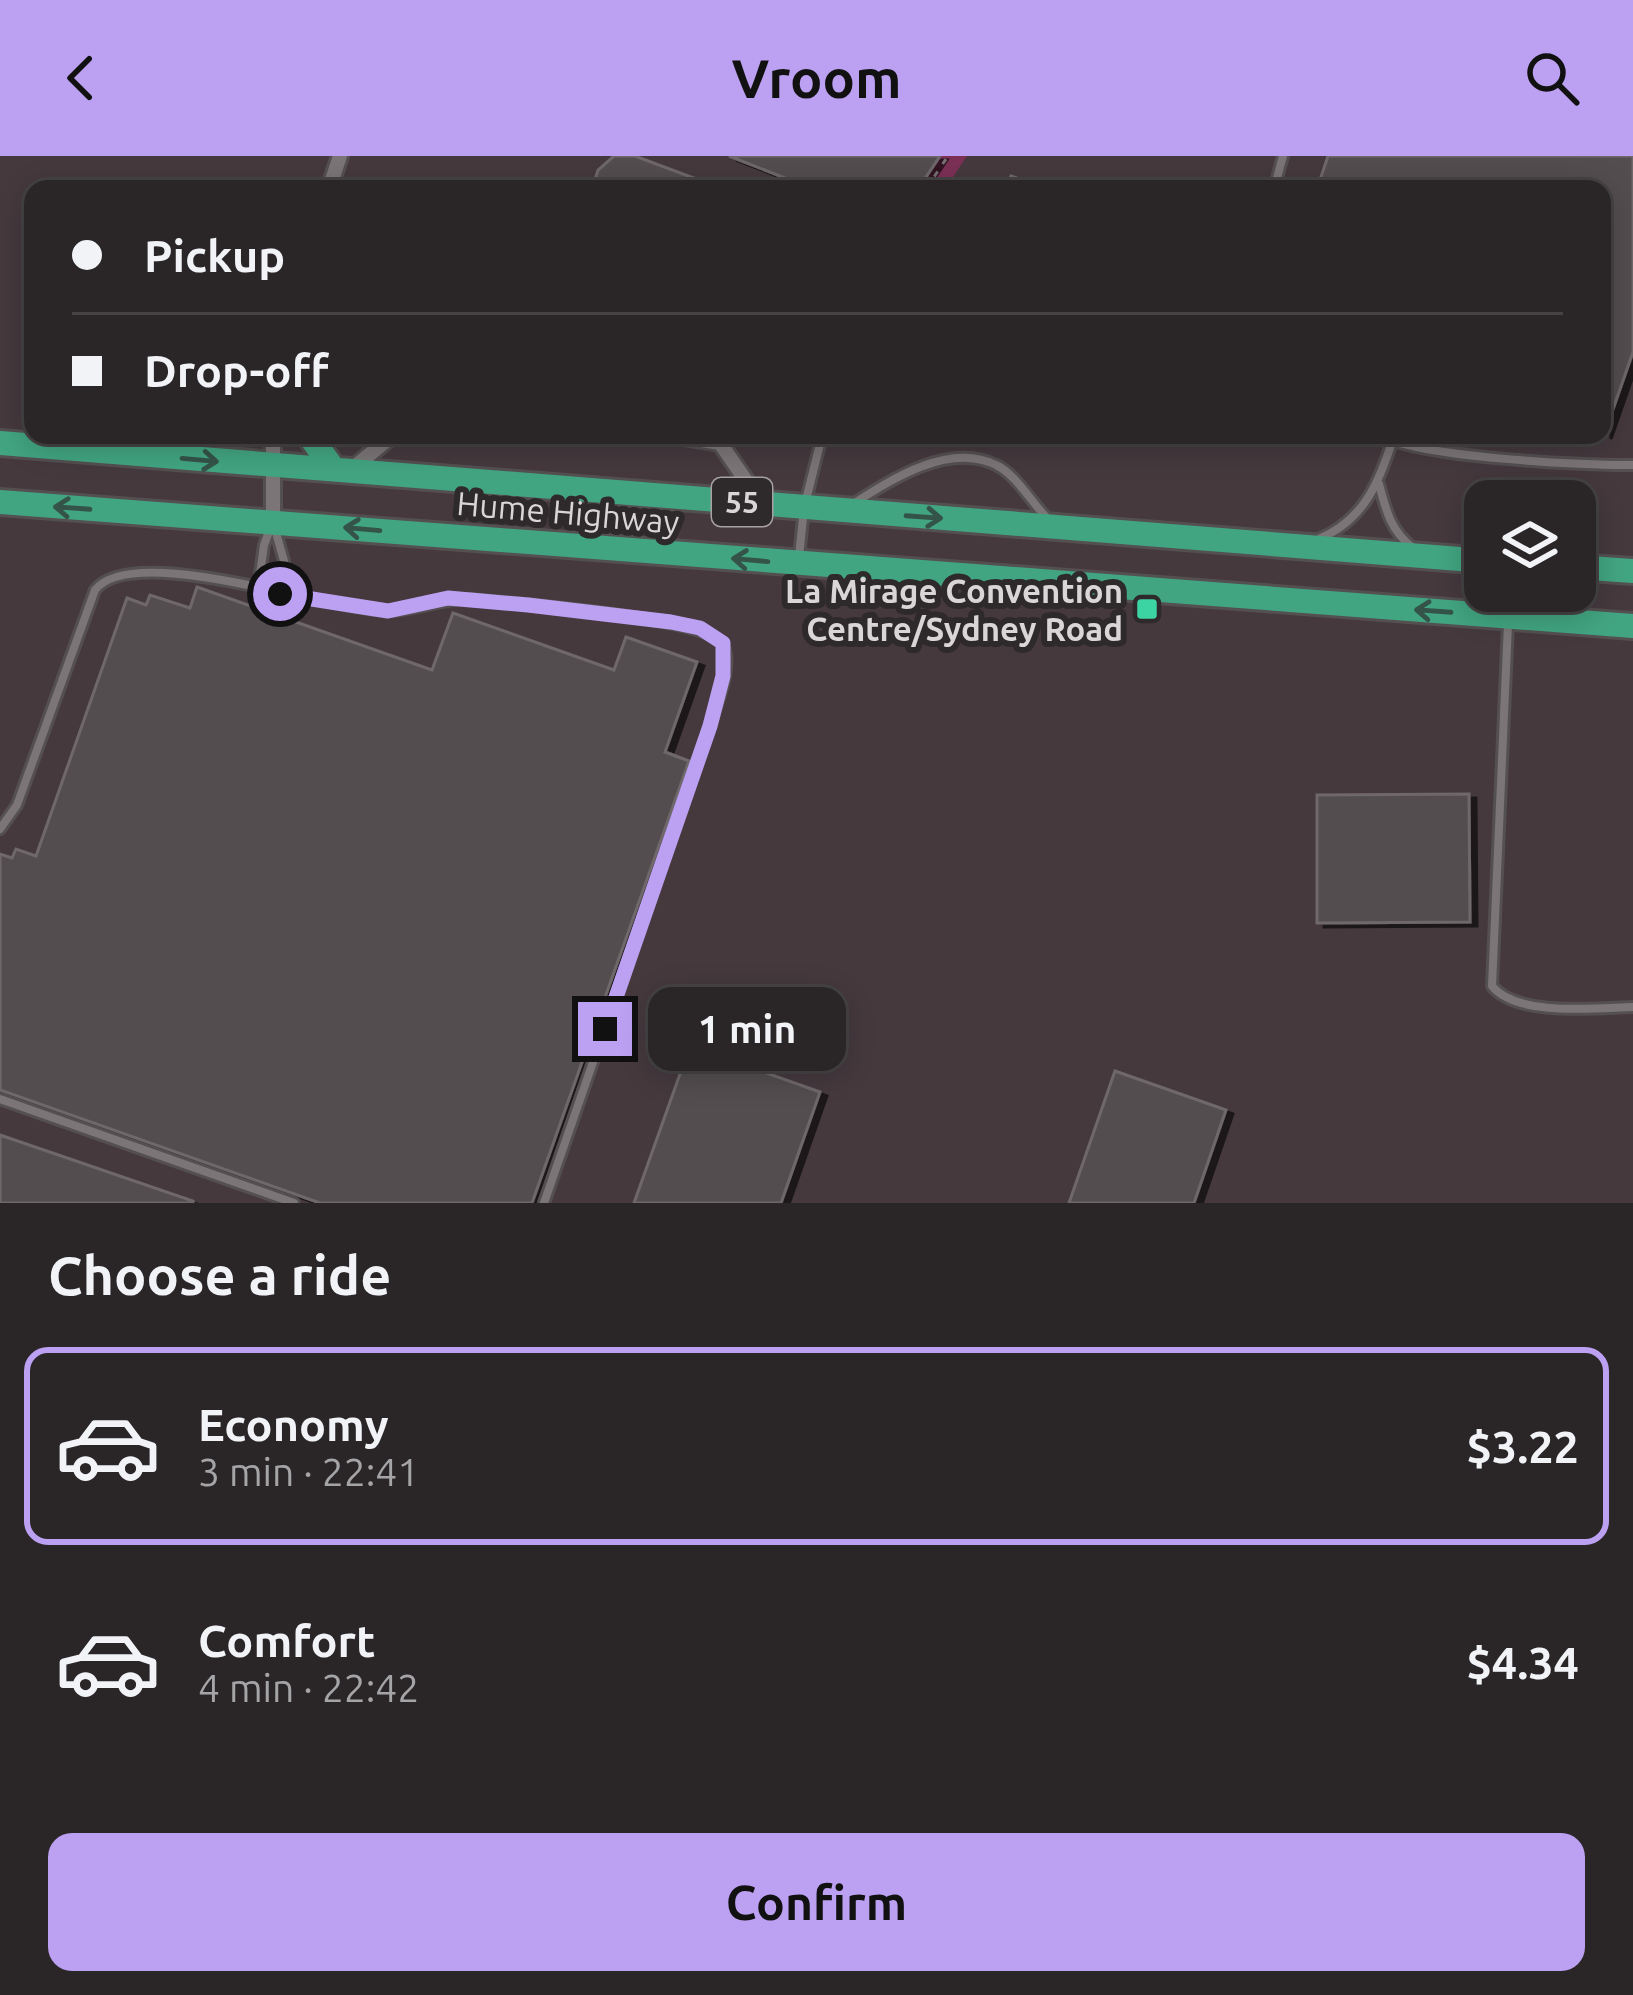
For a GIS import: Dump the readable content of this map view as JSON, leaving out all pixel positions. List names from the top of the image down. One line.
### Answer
{"streets":{"highway":["55","Hume Highway"]},"places":{"transit":["La Mirage Convention Centre/Sydney Road"]},"page":{"header":"Vroom","banner":["Pickup","Drop-off"],"bubble":"1 min","heading":"Choose a ride","list":[{"name":"Economy","note":"3 min · 22:41","value":"$3.22"},{"name":"Comfort","note":"4 min · 22:42","value":"$4.34"}],"buttons":"Confirm"}}
